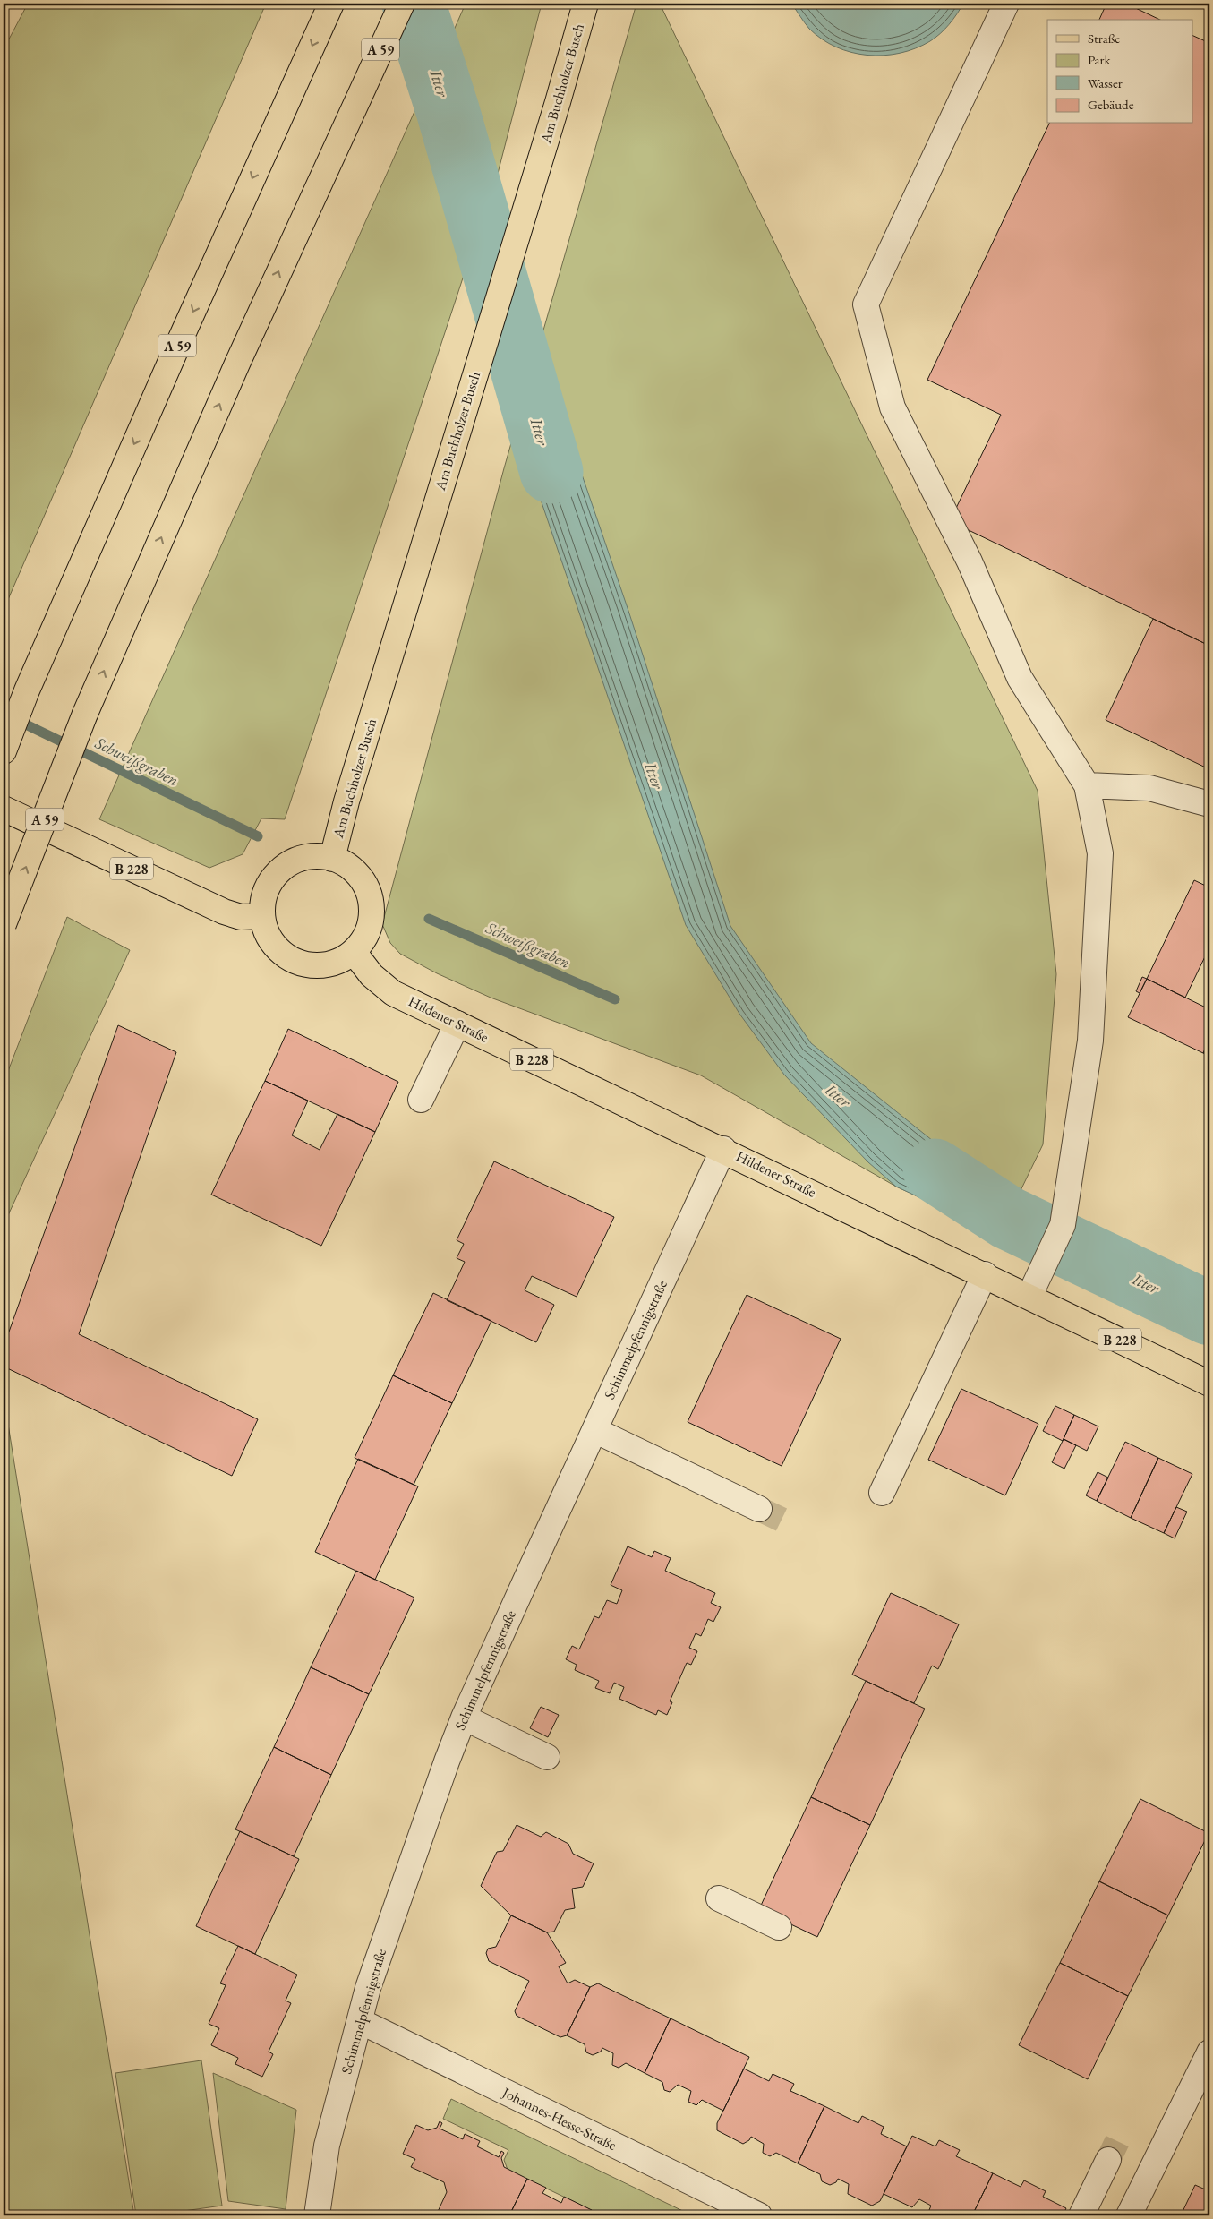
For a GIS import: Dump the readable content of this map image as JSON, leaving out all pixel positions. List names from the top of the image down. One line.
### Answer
{"streets":{"main road":["A 59","Am Buchholzer Busch","B 228","Hildener Straße"],"street":["Schimmelpfennigstraße","Johannes-Hesse-Straße"]},"crossings":[["Am Buchholzer Busch","B 228"],["Am Buchholzer Busch","Hildener Straße"],["B 228","Hildener Straße"],["Hildener Straße","Schimmelpfennigstraße"],["Schimmelpfennigstraße","Johannes-Hesse-Straße"]],"water":["Itter","Schweißgraben"],"legend":["Straße","Park","Wasser","Gebäude"]}
